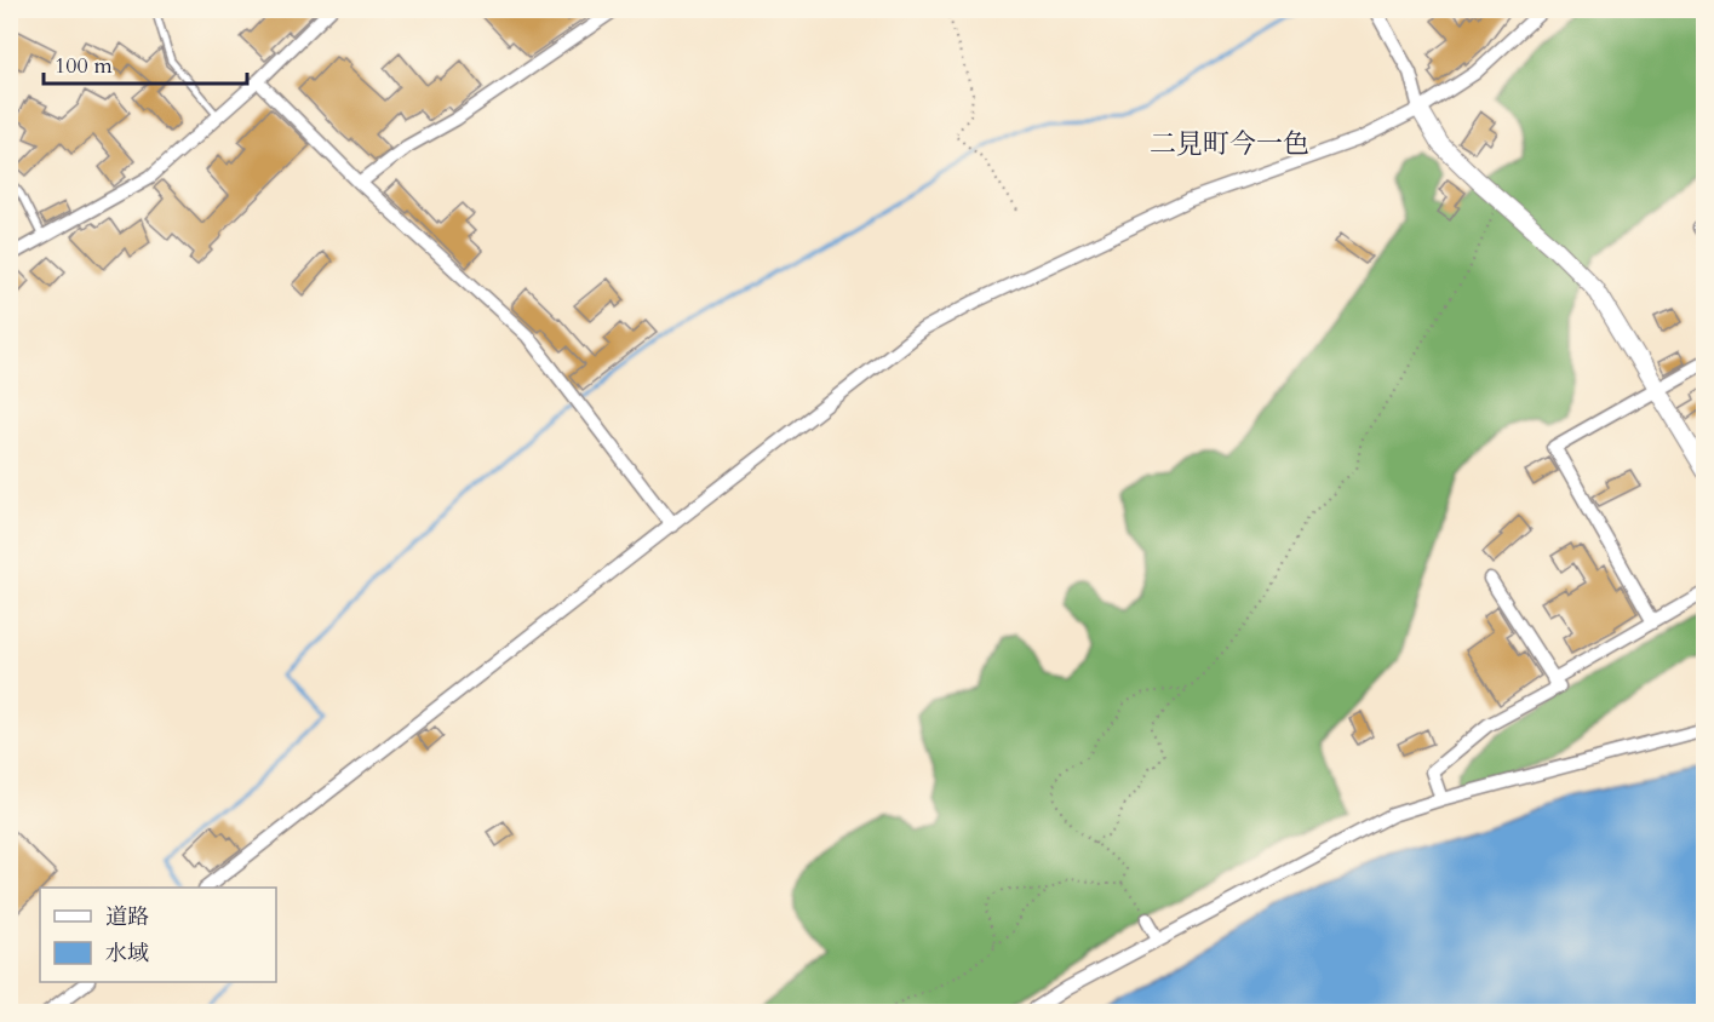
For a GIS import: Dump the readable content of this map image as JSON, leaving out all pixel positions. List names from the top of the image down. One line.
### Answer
{"districts":["二見町今一色"],"legend":["道路","水域"],"scale_bar":"100 m"}
